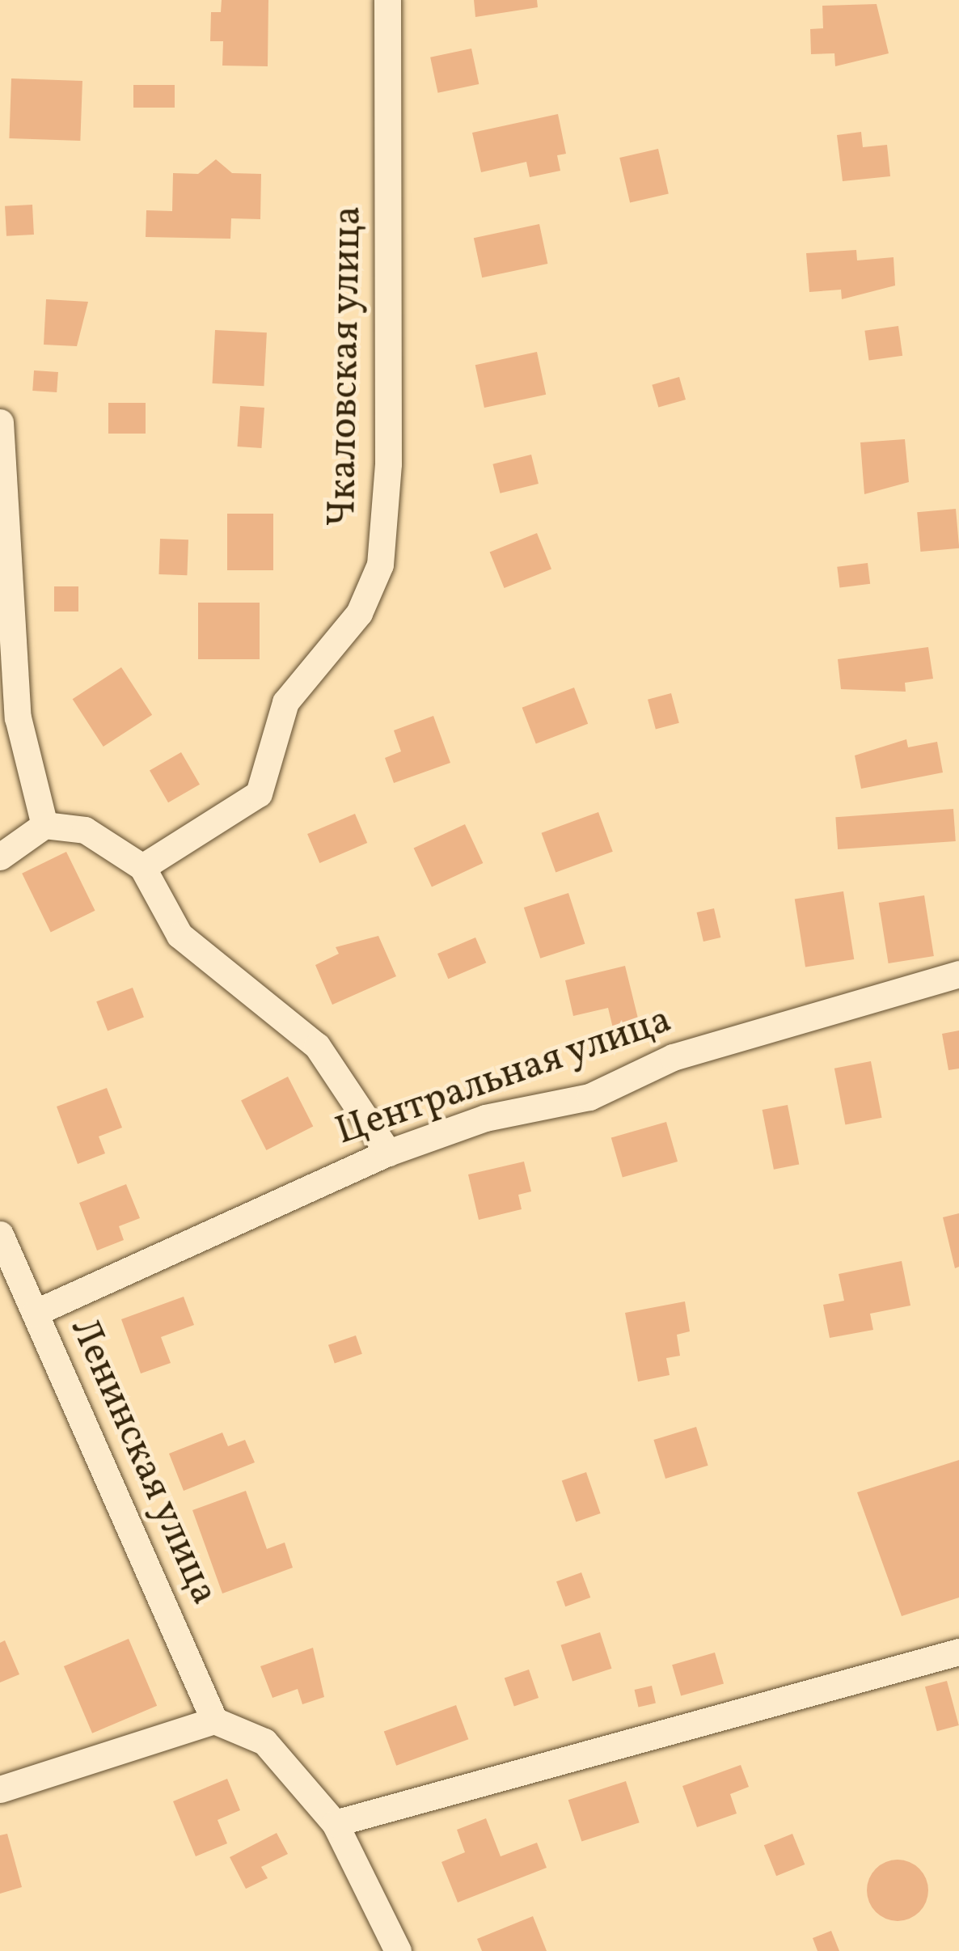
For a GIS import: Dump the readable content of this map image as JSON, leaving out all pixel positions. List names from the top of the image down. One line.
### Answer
{"streets":{"street":["Чкаловская улица","Центральная улица","Ленинская улица"]},"crossings":[["Центральная улица","Ленинская улица"]]}
